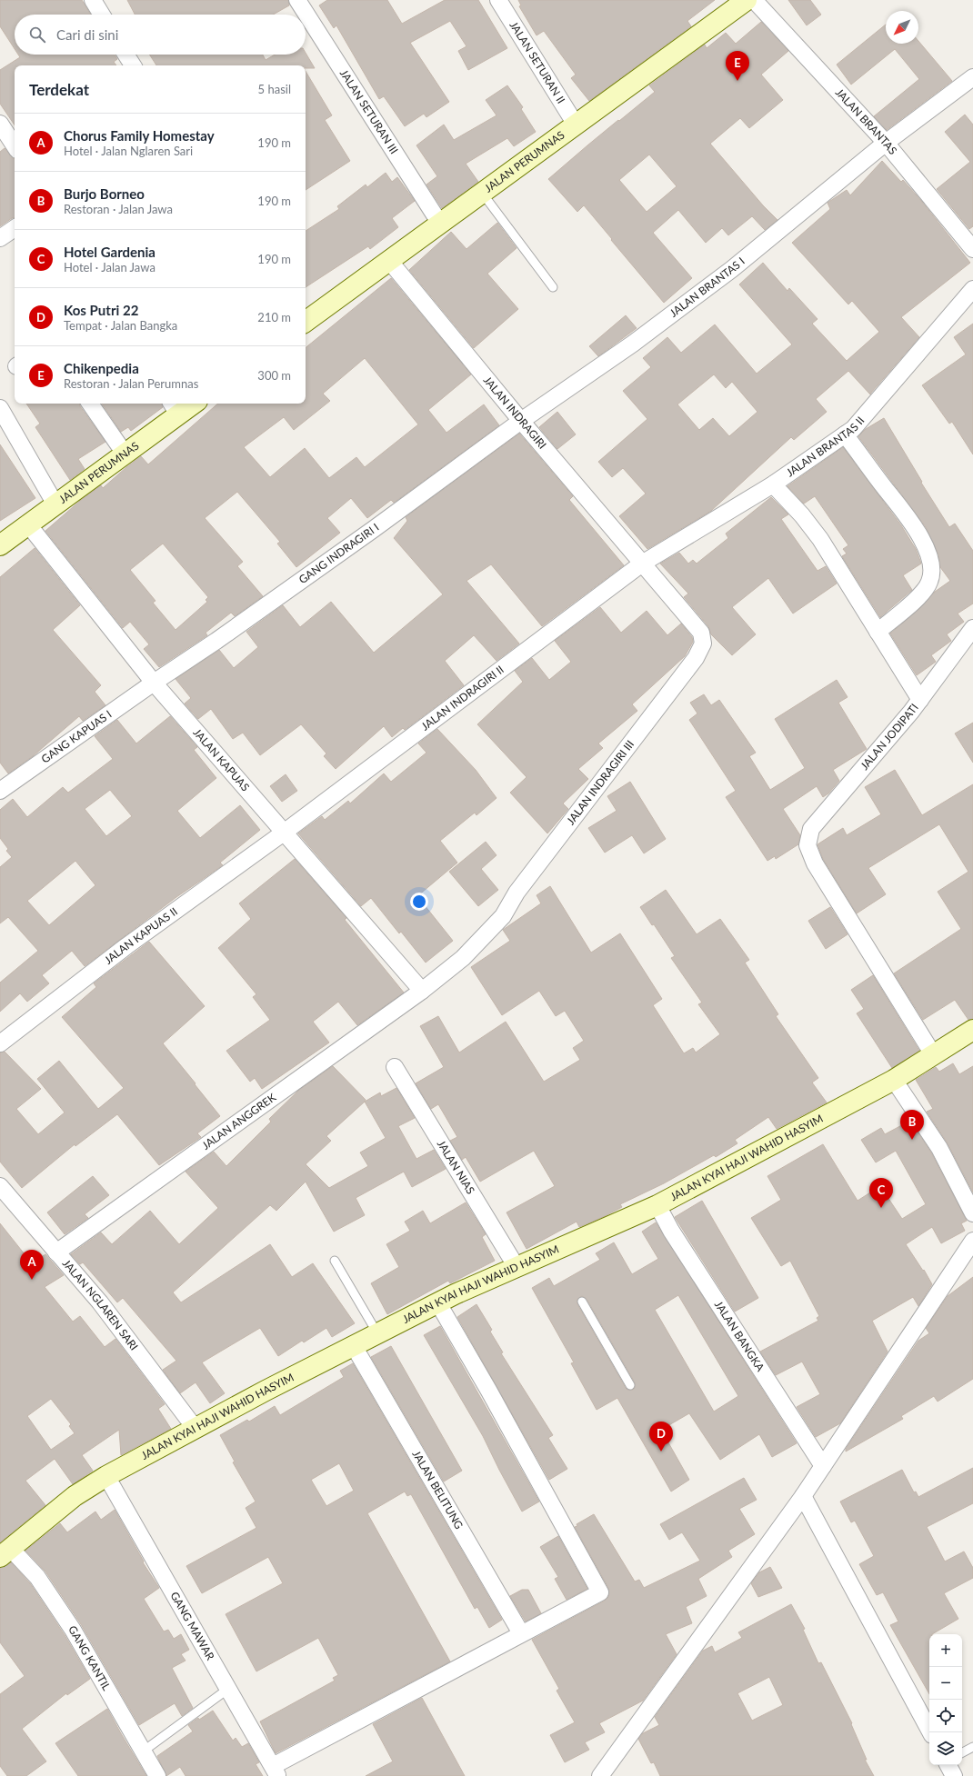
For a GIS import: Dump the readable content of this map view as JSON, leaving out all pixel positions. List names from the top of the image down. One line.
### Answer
{"streets":{"main road":["JALAN PERUMNAS","JALAN KYAI HAJI WAHID HASYIM"],"street":["JALAN SETURAN II","JALAN SETURAN III","JALAN BRANTAS","JALAN BRANTAS I","JALAN INDRAGIRI","JALAN BRANTAS II","GANG INDRAGIRI I","JALAN INDRAGIRI II","GANG KAPUAS I","JALAN JODIPATI","JALAN KAPUAS","JALAN INDRAGIRI III","JALAN KAPUAS II","JALAN ANGGREK","JALAN NIAS","JALAN NGLAREN SARI","JALAN BANGKA","JALAN BELITUNG","GANG MAWAR","GANG KANTIL"]},"crossings":[["JALAN SETURAN II","JALAN PERUMNAS"],["JALAN SETURAN III","JALAN PERUMNAS"],["JALAN BRANTAS","JALAN BRANTAS I"],["JALAN PERUMNAS","JALAN INDRAGIRI"],["JALAN PERUMNAS","JALAN KAPUAS"],["JALAN BRANTAS I","JALAN INDRAGIRI"],["JALAN BRANTAS I","GANG INDRAGIRI I"],["JALAN INDRAGIRI","JALAN BRANTAS II"],["JALAN INDRAGIRI","GANG INDRAGIRI I"],["JALAN INDRAGIRI","JALAN INDRAGIRI II"],["JALAN INDRAGIRI","JALAN INDRAGIRI III"],["JALAN BRANTAS II","JALAN INDRAGIRI II"],["JALAN BRANTAS II","JALAN INDRAGIRI III"],["GANG INDRAGIRI I","GANG KAPUAS I"],["GANG INDRAGIRI I","JALAN KAPUAS"],["JALAN INDRAGIRI II","JALAN KAPUAS"],["JALAN INDRAGIRI II","JALAN INDRAGIRI III"],["JALAN INDRAGIRI II","JALAN KAPUAS II"],["GANG KAPUAS I","JALAN KAPUAS"],["JALAN JODIPATI","JALAN KYAI HAJI WAHID HASYIM"],["JALAN KAPUAS","JALAN INDRAGIRI III"],["JALAN KAPUAS","JALAN KAPUAS II"],["JALAN KAPUAS","JALAN ANGGREK"],["JALAN INDRAGIRI III","JALAN ANGGREK"],["JALAN ANGGREK","JALAN NGLAREN SARI"],["JALAN KYAI HAJI WAHID HASYIM","JALAN NIAS"],["JALAN KYAI HAJI WAHID HASYIM","JALAN NGLAREN SARI"],["JALAN KYAI HAJI WAHID HASYIM","JALAN BANGKA"],["JALAN KYAI HAJI WAHID HASYIM","JALAN BELITUNG"],["JALAN KYAI HAJI WAHID HASYIM","GANG MAWAR"],["JALAN KYAI HAJI WAHID HASYIM","GANG KANTIL"]],"north":"bottom left","page":{"search":"Cari di sini","pins":["E","B","C","A","D"],"heading":["Terdekat","5 hasil"],"list":[{"mark":"A","name":"Chorus Family Homestay","note":"Hotel · Jalan Nglaren Sari","value":"190 m"},{"mark":"B","name":"Burjo Borneo","note":"Restoran · Jalan Jawa","value":"190 m"},{"mark":"C","name":"Hotel Gardenia","note":"Hotel · Jalan Jawa","value":"190 m"},{"mark":"D","name":"Kos Putri 22","note":"Tempat · Jalan Bangka","value":"210 m"},{"mark":"E","name":"Chikenpedia","note":"Restoran · Jalan Perumnas","value":"300 m"}],"map_buttons":["+","−"]}}
